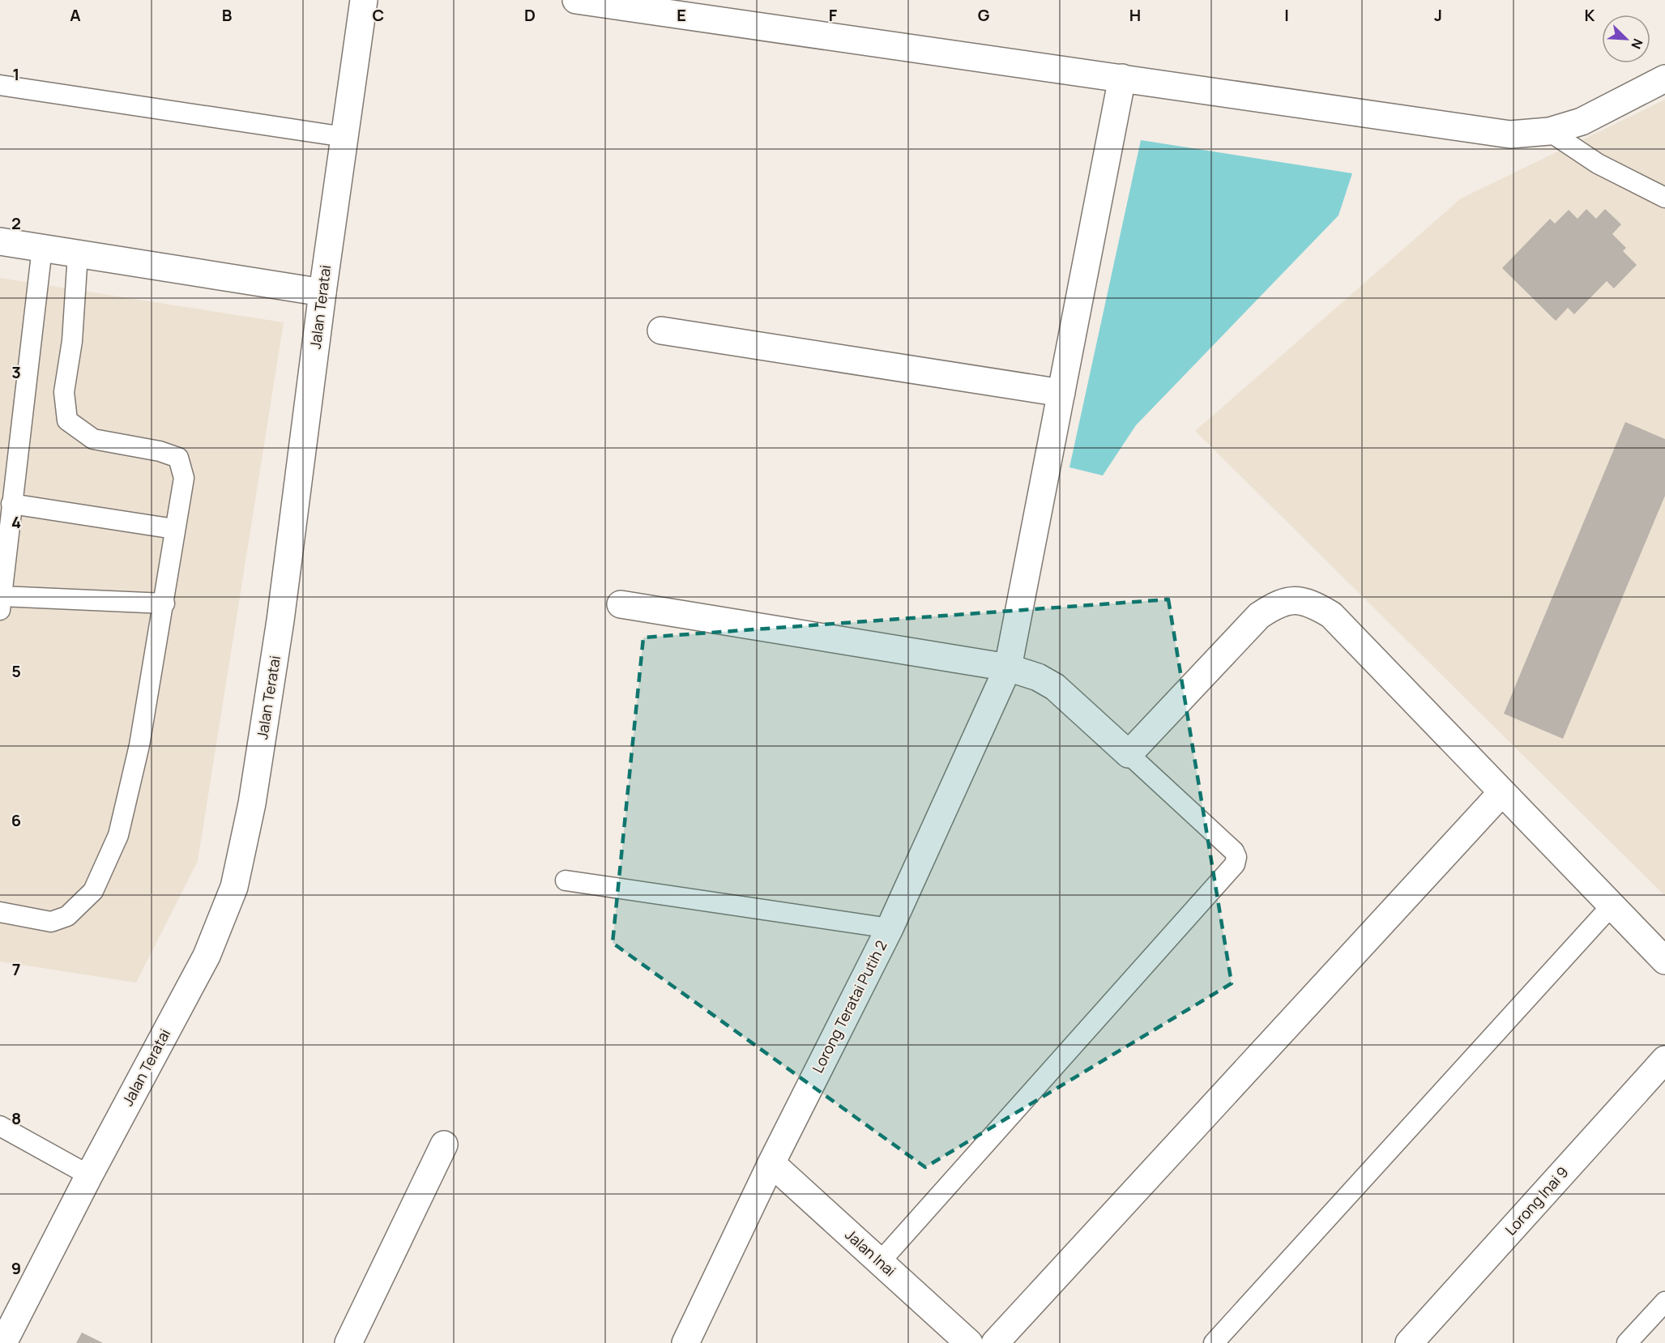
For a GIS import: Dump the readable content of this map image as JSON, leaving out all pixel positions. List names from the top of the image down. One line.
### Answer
{"streets":{"street":["Jalan Teratai","Lorong Teratai Putih 2","Lorong Inai 9","Jalan Inai"]},"crossings":[["Lorong Teratai Putih 2","Jalan Inai"]],"north":"bottom right","grid":{"columns":["A","B","C","D","E","F","G","H","I","J","K"],"rows":["1","2","3","4","5","6","7","8","9"]}}
